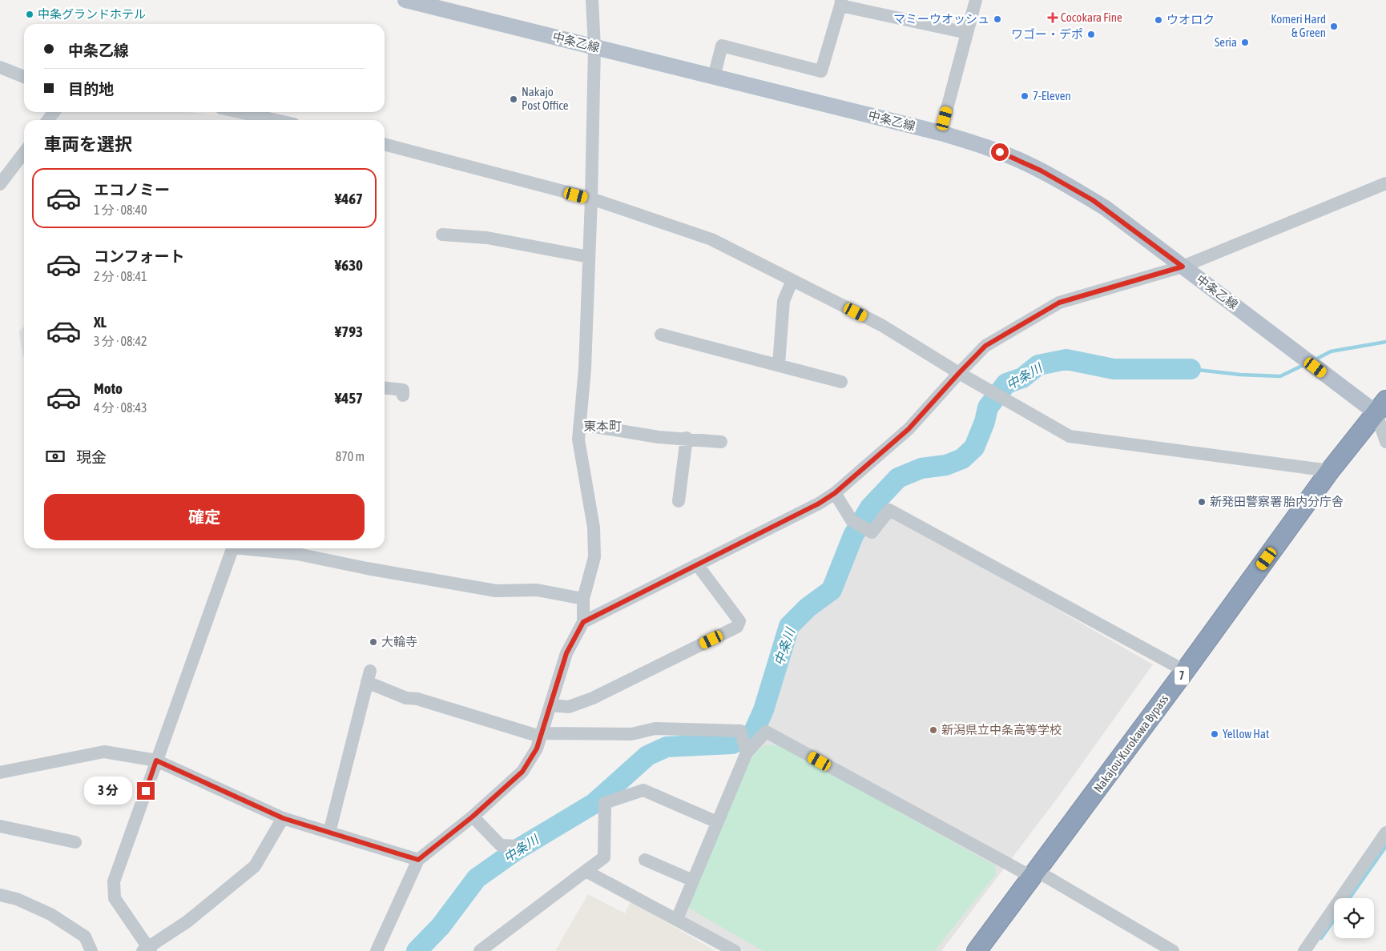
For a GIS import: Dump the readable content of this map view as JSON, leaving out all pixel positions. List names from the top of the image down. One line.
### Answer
{"streets":{"highway":["7","Nakajou-Kurokawa Bypass"],"main road":["中条乙線"]},"crossings":[["中条乙線","Nakajou-Kurokawa Bypass"]],"districts":["東本町"],"water":["中条川"],"places":{"other":["中条グランドホテル","マミーウオッシュ","ウオロク","Komeri Hard & Green","ワゴー・デポ","Seria","7-Eleven","Nakajo Post Office","新発田警察署 胎内分庁舎","大輪寺","新潟県立中条高等学校","Yellow Hat"],"health":["Cocokara Fine"]},"page":{"banner":["中条乙線","目的地"],"heading":"車両を選択","list":[{"name":"エコノミー","note":"1 分 · 08:40","value":"¥467"},{"name":"コンフォート","note":"2 分 · 08:41","value":"¥630"},{"name":"XL","note":"3 分 · 08:42","value":"¥793"},{"name":"Moto","note":"4 分 · 08:43","value":"¥457"}],"pay":["現金","870 m"],"buttons":"確定","bubble":"3 分"}}
